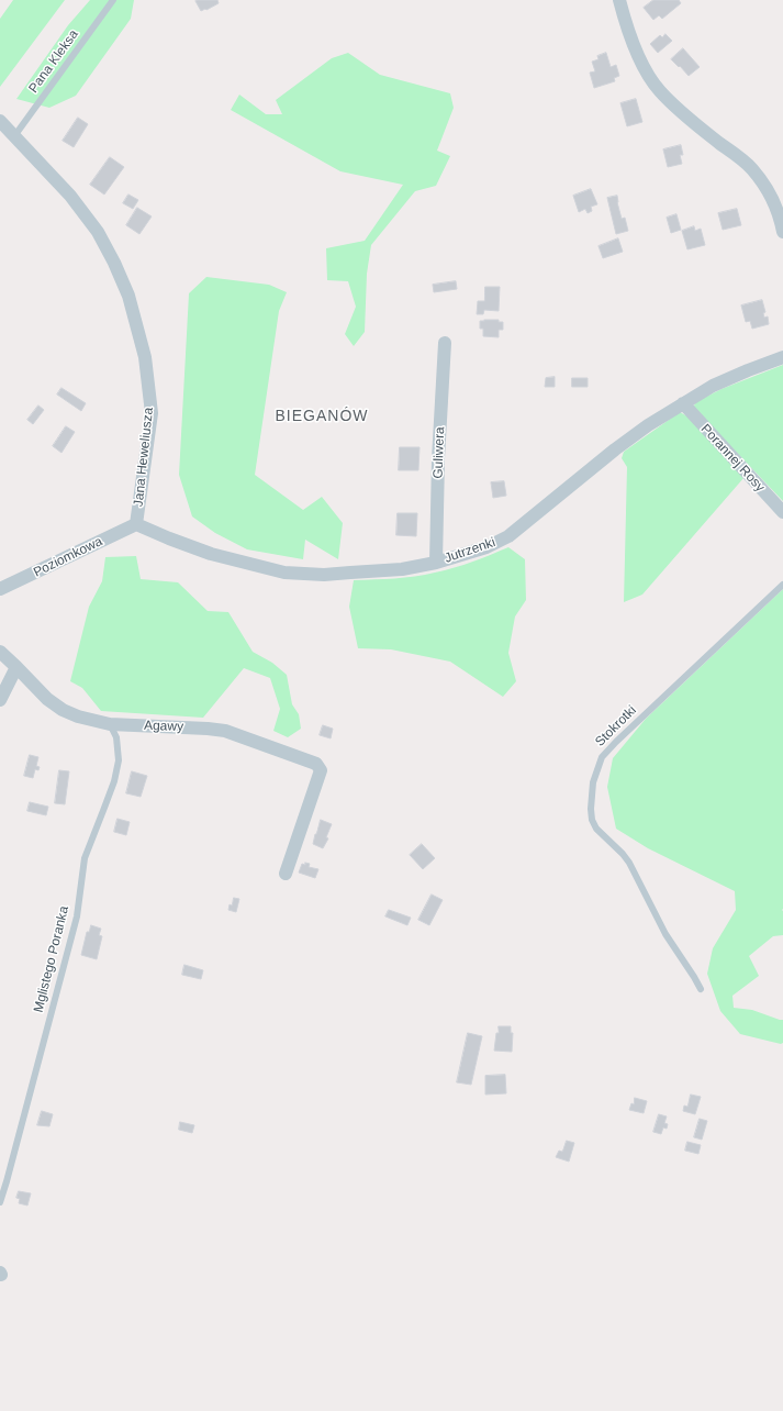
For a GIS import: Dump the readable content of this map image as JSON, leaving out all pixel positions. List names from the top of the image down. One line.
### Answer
{"streets":{"street":["Guliwera","Jana Heweliusza","Porannej Rosy","Jutrzenki","Poziomkowa","Agawy"],"lane":["Pana Kleksa","Stokrotki","Mglistego Poranka"]},"crossings":[["Pana Kleksa","Jana Heweliusza"],["Guliwera","Jutrzenki"],["Jana Heweliusza","Jutrzenki"],["Jana Heweliusza","Poziomkowa"],["Porannej Rosy","Jutrzenki"],["Jutrzenki","Poziomkowa"],["Agawy","Mglistego Poranka"]],"districts":["BIEGANÓW"]}
